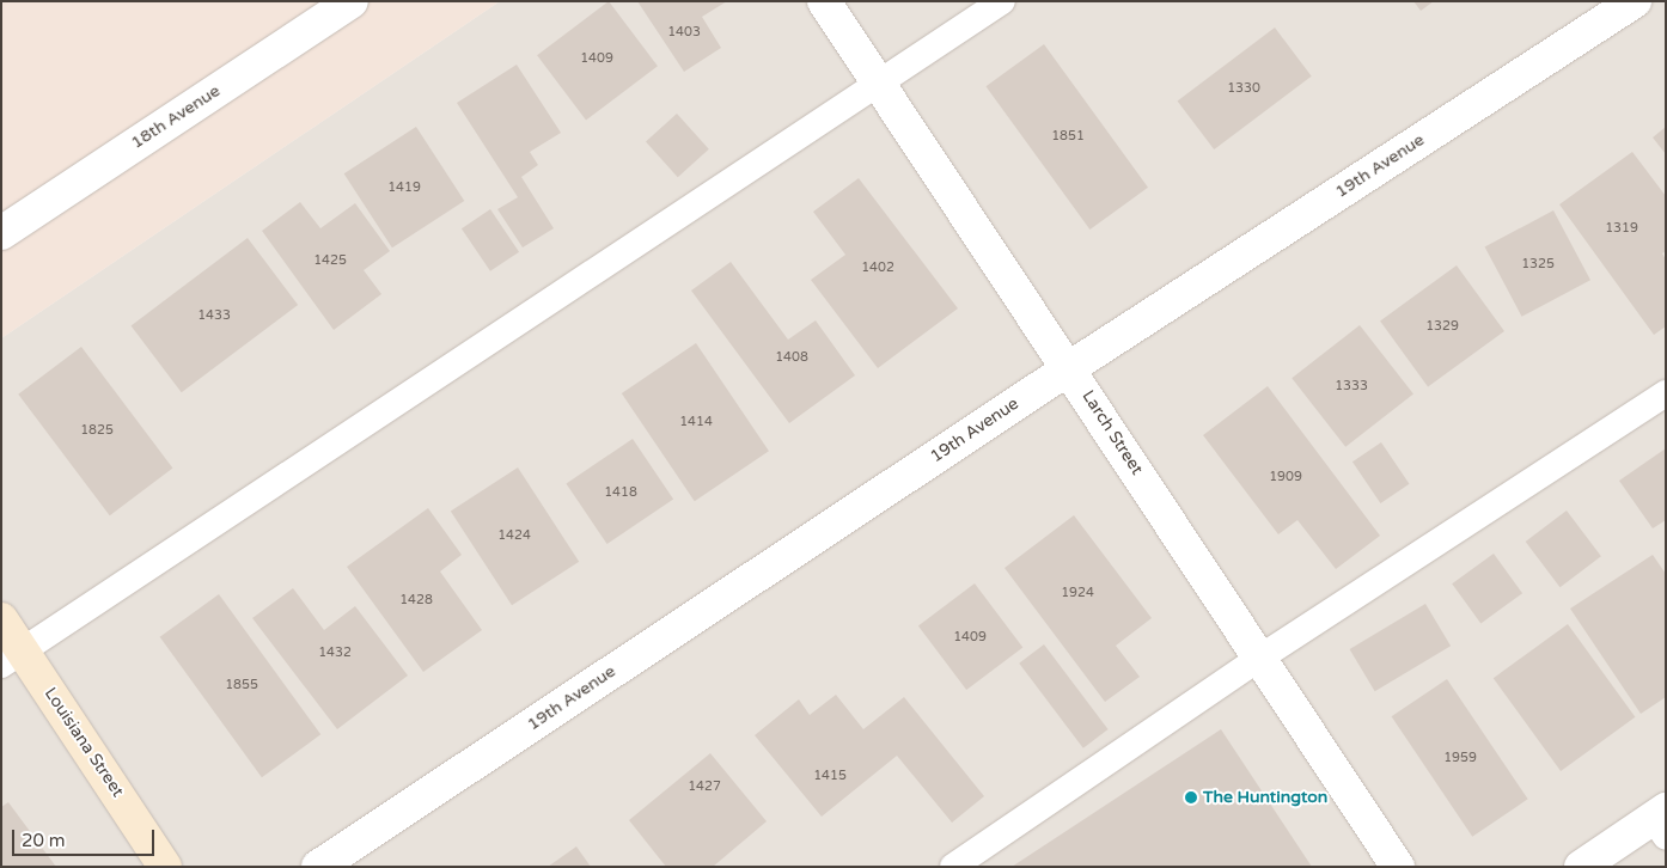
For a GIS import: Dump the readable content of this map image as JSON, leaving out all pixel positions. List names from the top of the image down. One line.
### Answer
{"streets":{"street":["18th Avenue","19th Avenue","Larch Street","Louisiana Street"]},"crossings":[["19th Avenue","Larch Street"]],"places":["The Huntington"],"house_numbers":["1403","1409","1330","1851","1419","1319","1425","1325","1402","1433","1329","1408","1333","1414","1825","1909","1418","1424","1924","1428","1409","1432","1855","1959","1415","1427"],"scale_bar":"20 m"}
